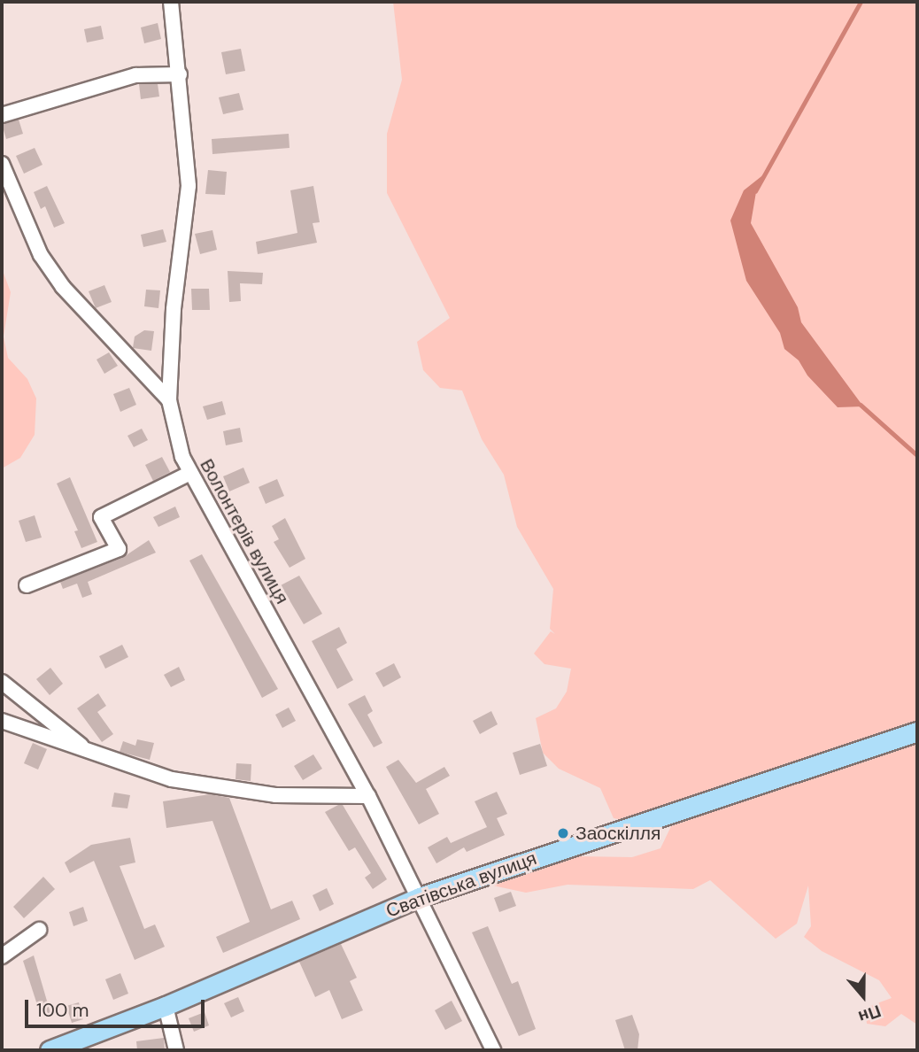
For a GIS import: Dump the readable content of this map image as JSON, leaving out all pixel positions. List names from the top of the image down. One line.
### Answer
{"streets":{"main road":["Сватівська вулиця"],"street":["Волонтерів вулиця"]},"crossings":[["Волонтерів вулиця","Сватівська вулиця"]],"places":["Заоскілля"],"scale_bar":"100 m","north":"bottom"}
